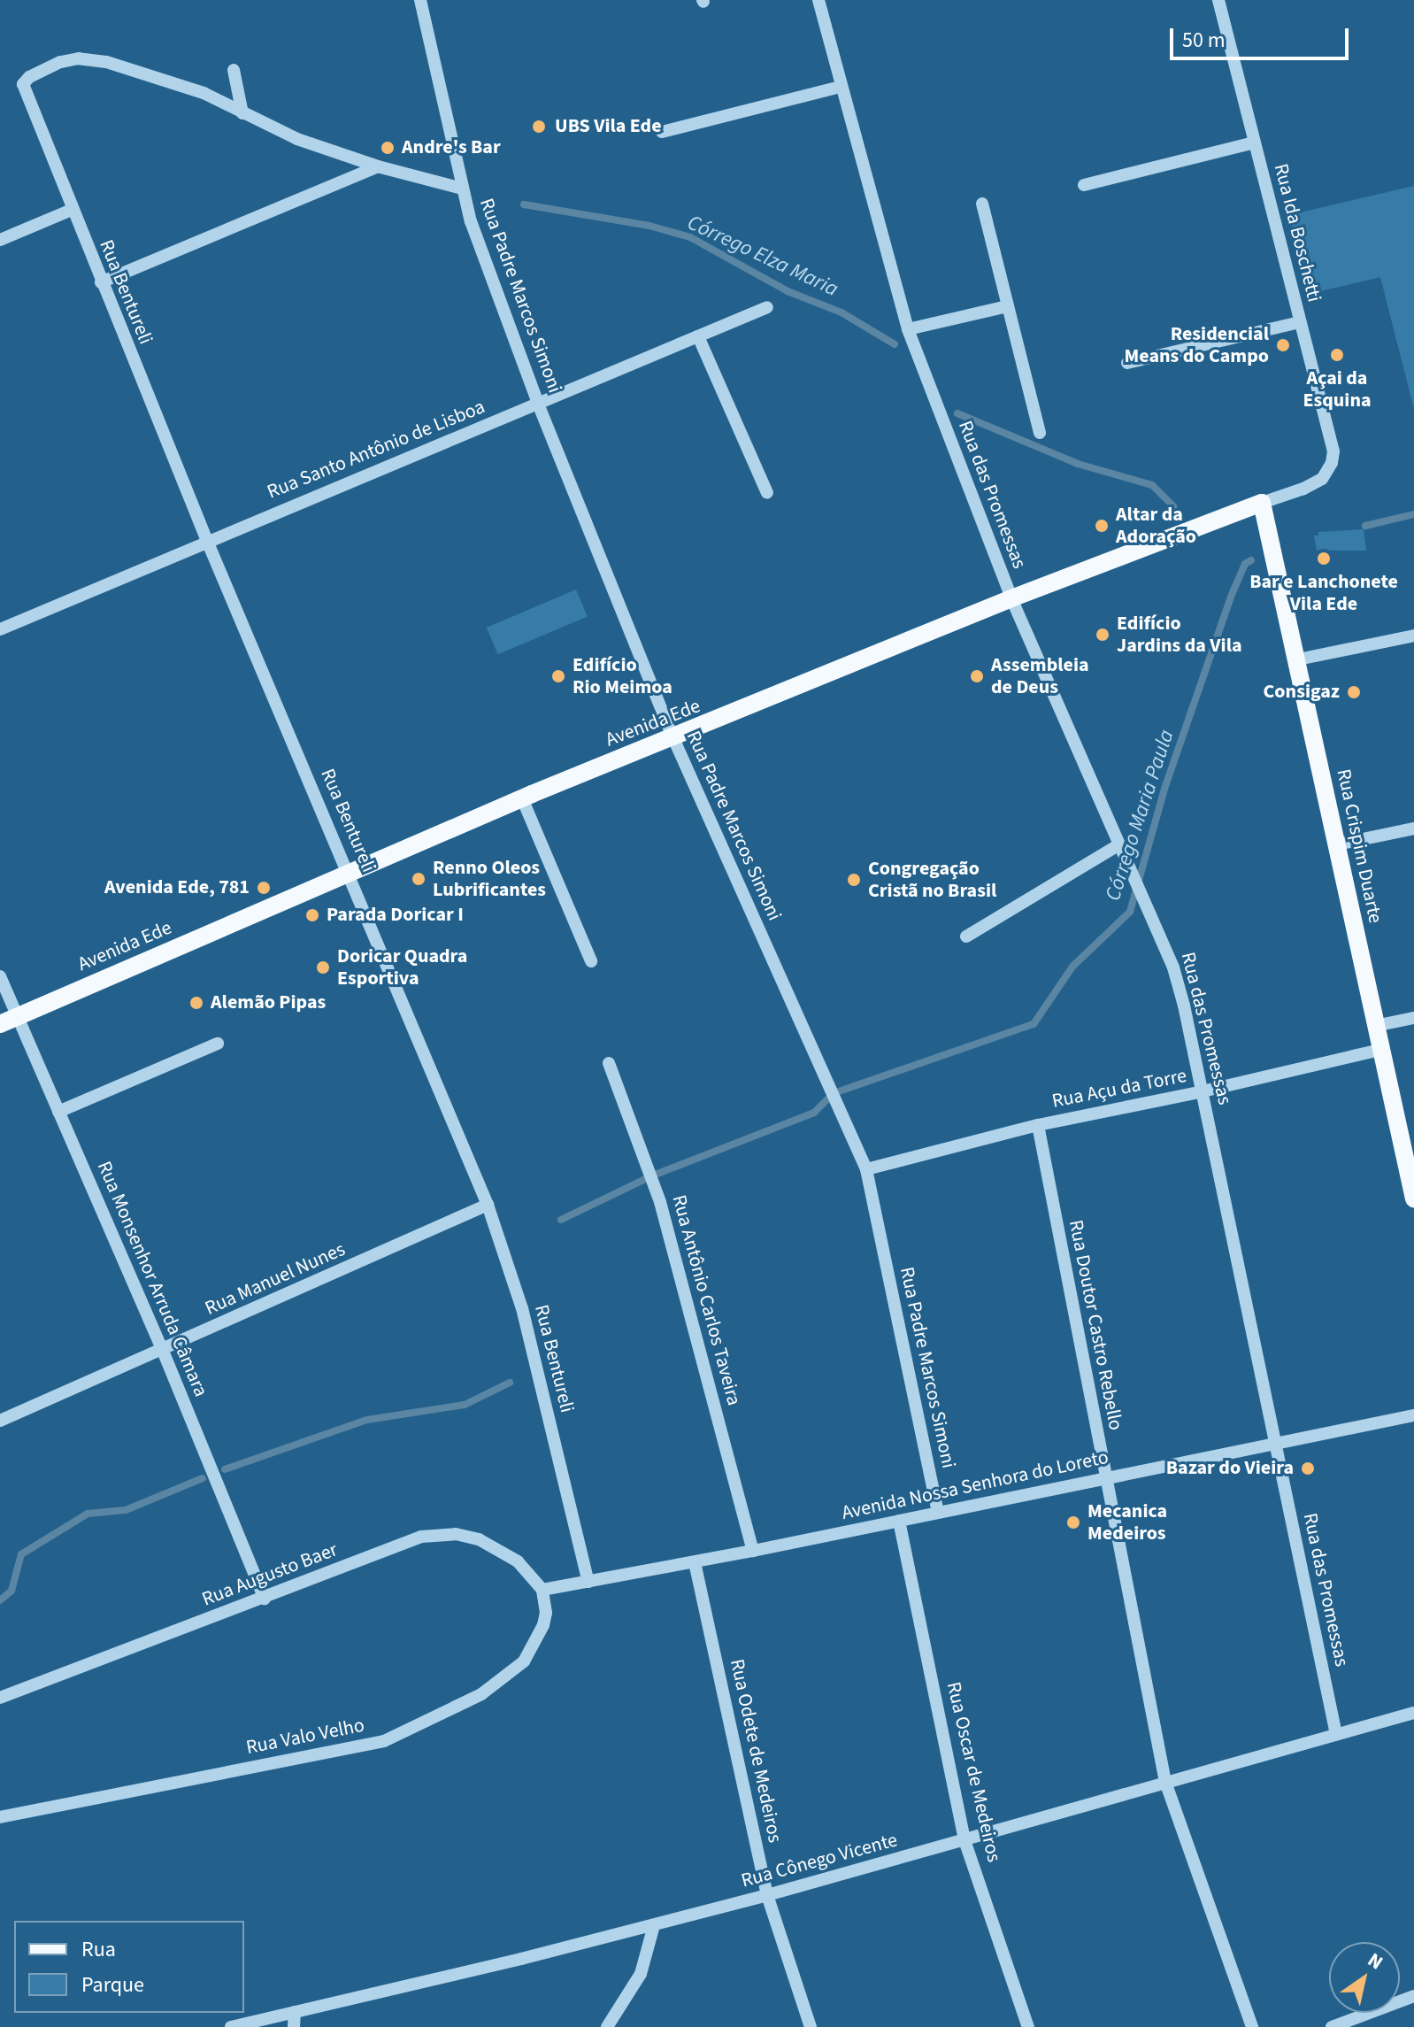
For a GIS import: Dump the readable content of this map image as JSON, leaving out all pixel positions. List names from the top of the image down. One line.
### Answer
{"streets":{"main road":["Avenida Ede","Rua Crispim Duarte"],"street":["Rua Ida Boschetti","Rua Bentureli","Rua Padre Marcos Simoni","Rua Santo Antônio de Lisboa","Rua das Promessas","Rua Açu da Torre","Rua Monsenhor Arruda Câmara","Rua Manuel Nunes","Rua Antônio Carlos Taveira","Rua Doutor Castro Rebello","Avenida Nossa Senhora do Loreto","Rua Augusto Baer","Rua Valo Velho","Rua Odete de Medeiros","Rua Oscar de Medeiros","Rua Cônego Vicente"]},"crossings":[["Rua Ida Boschetti","Avenida Ede"],["Rua Bentureli","Rua Santo Antônio de Lisboa"],["Rua Bentureli","Avenida Ede"],["Rua Bentureli","Rua Manuel Nunes"],["Rua Bentureli","Avenida Nossa Senhora do Loreto"],["Rua Padre Marcos Simoni","Rua Santo Antônio de Lisboa"],["Rua Padre Marcos Simoni","Avenida Ede"],["Rua Padre Marcos Simoni","Rua Açu da Torre"],["Rua Padre Marcos Simoni","Avenida Nossa Senhora do Loreto"],["Rua das Promessas","Avenida Ede"],["Rua das Promessas","Rua Açu da Torre"],["Rua das Promessas","Avenida Nossa Senhora do Loreto"],["Rua das Promessas","Rua Cônego Vicente"],["Avenida Ede","Rua Crispim Duarte"],["Avenida Ede","Rua Monsenhor Arruda Câmara"],["Rua Crispim Duarte","Rua Açu da Torre"],["Rua Açu da Torre","Rua Doutor Castro Rebello"],["Rua Monsenhor Arruda Câmara","Rua Manuel Nunes"],["Rua Monsenhor Arruda Câmara","Rua Augusto Baer"],["Rua Antônio Carlos Taveira","Avenida Nossa Senhora do Loreto"],["Rua Doutor Castro Rebello","Avenida Nossa Senhora do Loreto"],["Rua Doutor Castro Rebello","Rua Cônego Vicente"],["Avenida Nossa Senhora do Loreto","Rua Augusto Baer"],["Avenida Nossa Senhora do Loreto","Rua Valo Velho"],["Avenida Nossa Senhora do Loreto","Rua Odete de Medeiros"],["Avenida Nossa Senhora do Loreto","Rua Oscar de Medeiros"],["Rua Augusto Baer","Rua Valo Velho"],["Rua Odete de Medeiros","Rua Cônego Vicente"],["Rua Oscar de Medeiros","Rua Cônego Vicente"]],"water":["Córrego Elza Maria","Córrego Maria Paula"],"places":["UBS Vila Ede","Andre's Bar","Residencial Means do Campo","Açai da Esquina","Altar da Adoração","Bar e Lanchonete Vila Ede","Edifício Jardins da Vila","Edifício Rio Meimoa","Assembleia de Deus","Consigaz","Renno Oleos Lubrificantes","Congregação Cristã no Brasil","Avenida Ede, 781","Parada Doricar I","Doricar Quadra Esportiva","Alemão Pipas","Bazar do Vieira","Mecanica Medeiros"],"legend":["Rua","Parque"],"scale_bar":"50 m","north":"top right"}
